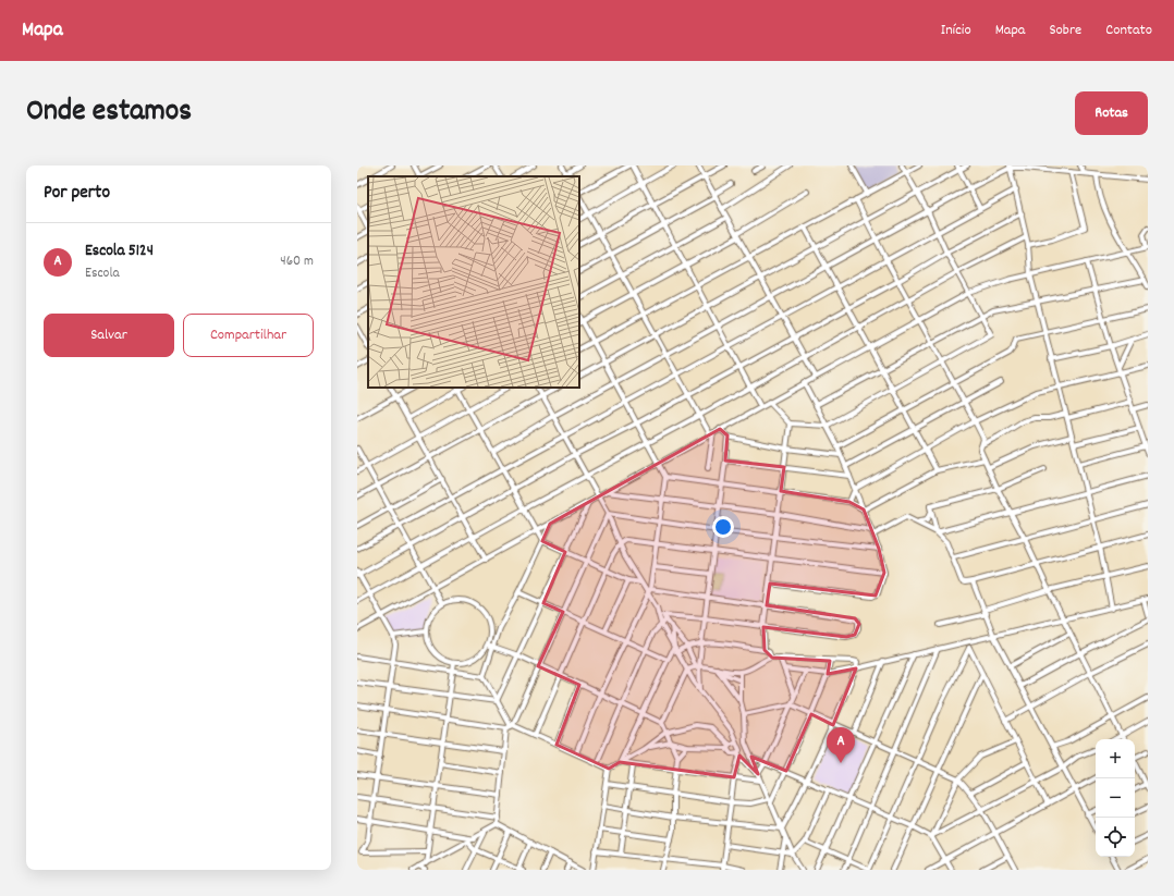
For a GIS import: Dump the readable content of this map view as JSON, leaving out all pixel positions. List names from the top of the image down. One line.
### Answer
{"page":{"header":"Mapa","nav":["Início","Mapa","Sobre","Contato"],"title":"Onde estamos","buttons":["Rotas",["Salvar","Compartilhar"]],"heading":"Por perto","list":[{"mark":"A","name":"Escola 5124","note":"Escola","value":"460 m"}],"pins":"A","map_buttons":["+","−"]}}
